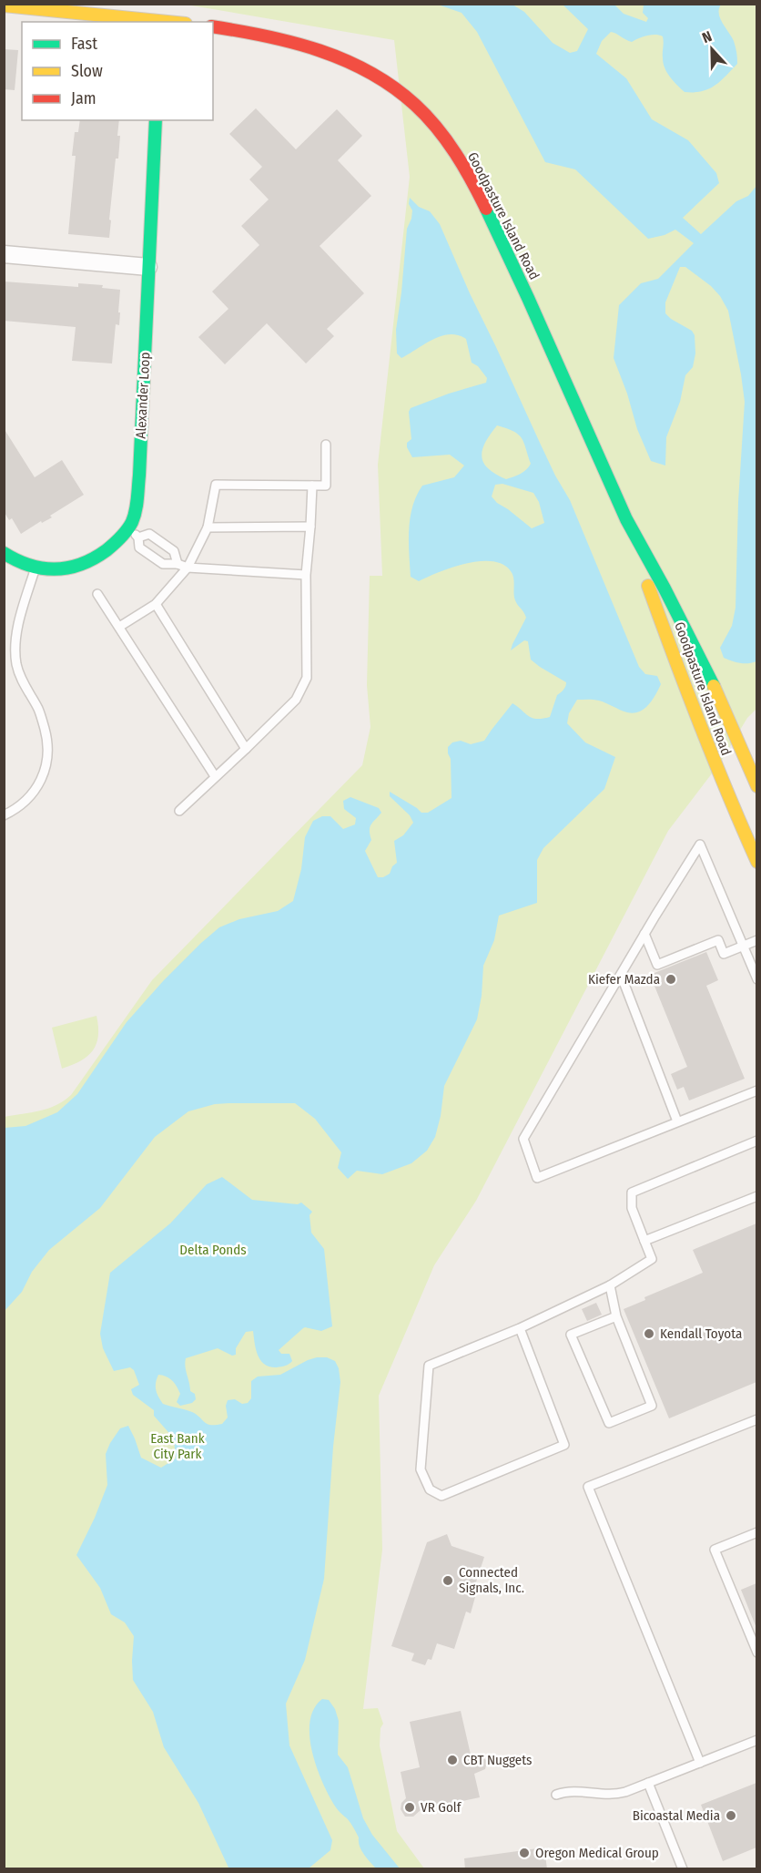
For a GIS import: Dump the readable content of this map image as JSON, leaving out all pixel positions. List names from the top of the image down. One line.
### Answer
{"streets":{"main road":["Goodpasture Island Road","Alexander Loop"]},"parks":["Delta Ponds","East Bank City Park"],"places":["Kiefer Mazda","Kendall Toyota","Connected Signals, Inc.","CBT Nuggets","VR Golf","Bicoastal Media","Oregon Medical Group"],"legend":["Fast","Slow","Jam"],"north":"top"}
